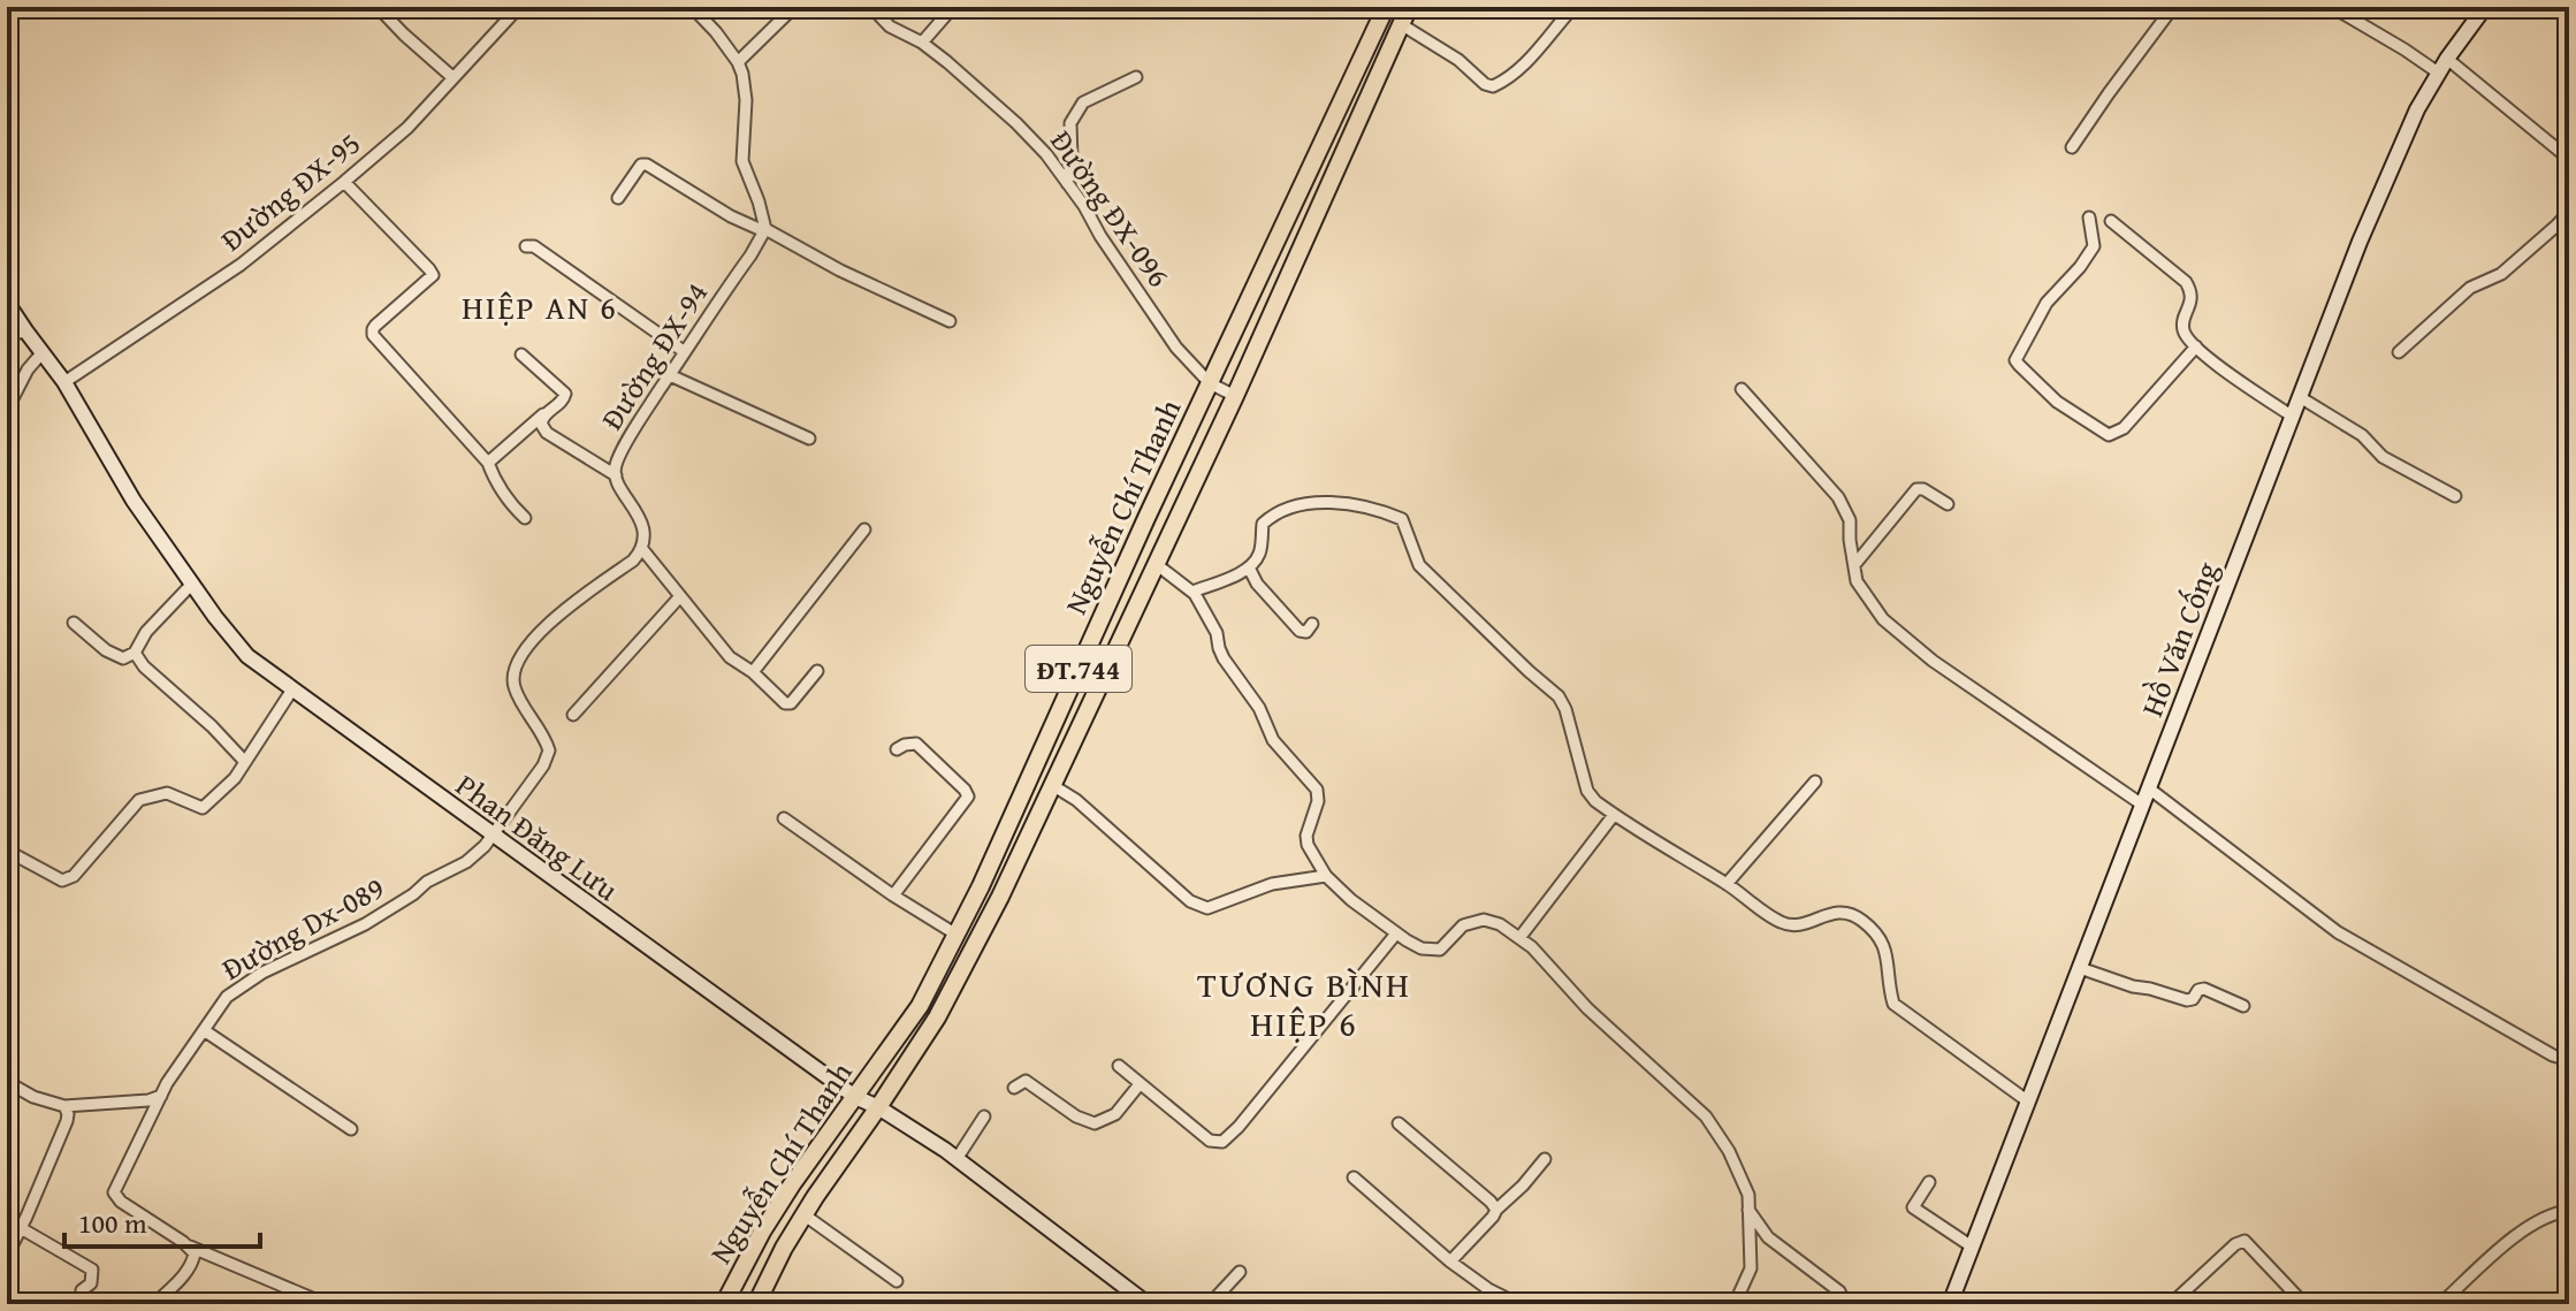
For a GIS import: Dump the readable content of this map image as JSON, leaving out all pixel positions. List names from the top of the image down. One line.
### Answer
{"streets":{"main road":["Nguyễn Chí Thanh","ĐT.744"],"street":["Đường ĐX-95","Đường ĐX-096","Đường ĐX-94","Hồ Văn Cống","Phan Đăng Lưu","Đường Dx-089"]},"crossings":[["Đường ĐX-95","Phan Đăng Lưu"],["Đường ĐX-096","Nguyễn Chí Thanh"],["Nguyễn Chí Thanh","Phan Đăng Lưu"],["Phan Đăng Lưu","Đường Dx-089"]],"districts":["HIỆP AN 6","TƯƠNG BÌNH HIỆP 6"],"scale_bar":"100 m"}
